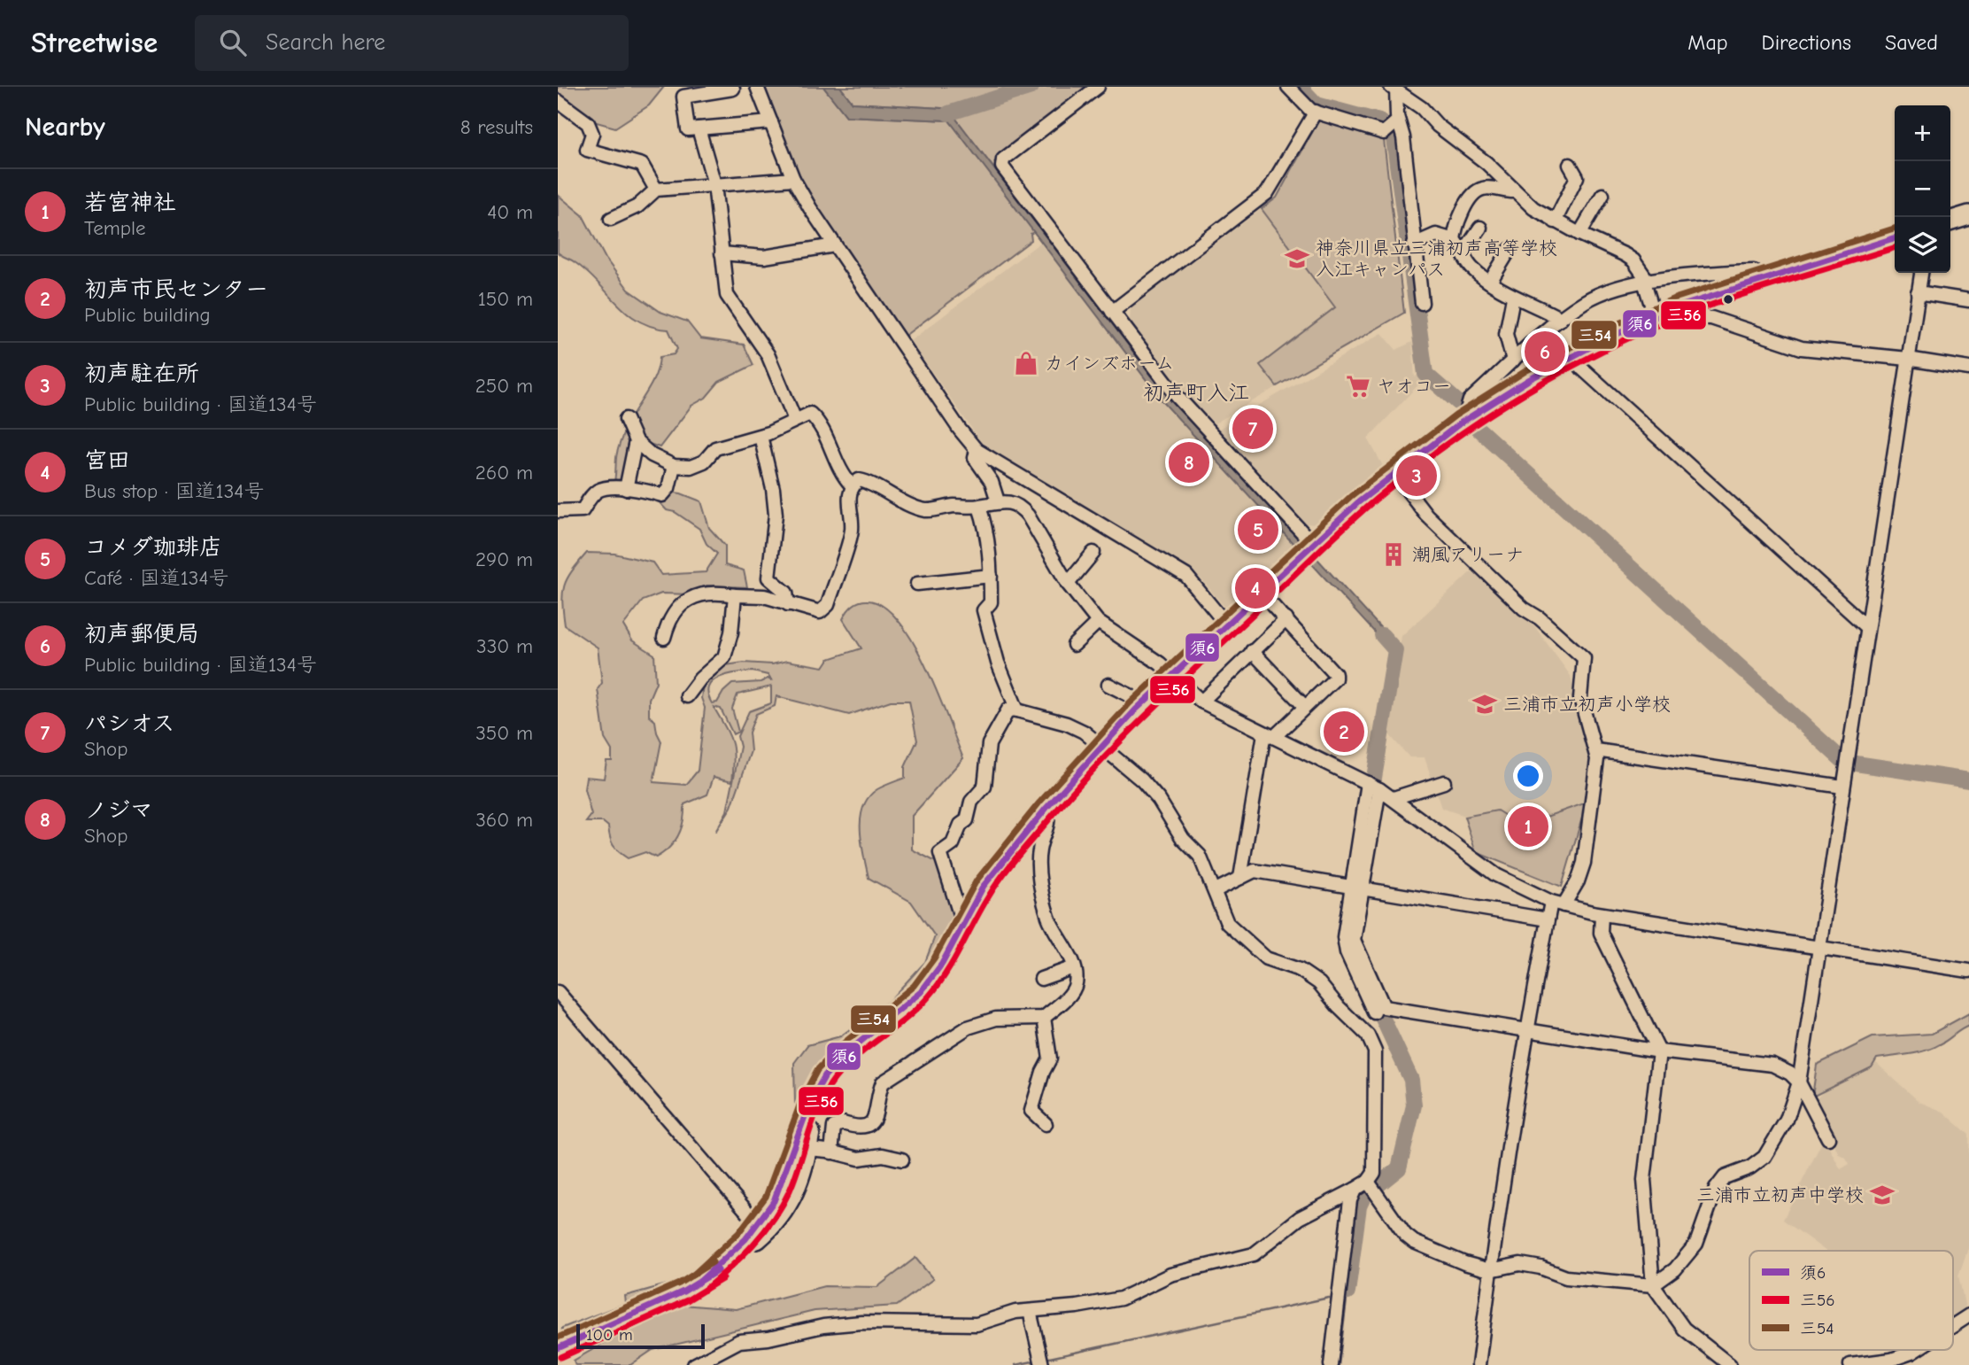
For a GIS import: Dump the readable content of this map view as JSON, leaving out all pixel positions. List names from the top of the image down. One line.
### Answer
{"districts":["初声町入江"],"places":{"school or university":["神奈川県立三浦初声高等学校 入江キャンパス","三浦市立初声小学校","三浦市立初声中学校"],"shop":["カインズホーム"],"supermarket":["ヤオコー"],"building":["潮風アリーナ"]},"lines":["transit line 三54","transit line 須6","transit line 三56"],"legend":["須6","三56","三54"],"scale_bar":"100 m","page":{"header":"Streetwise","search":"Search here","nav":["Map","Directions","Saved"],"heading":["Nearby","8 results"],"map_buttons":["+","−"],"list":[{"mark":"1","name":"若宮神社","note":"Temple","value":"40 m"},{"mark":"2","name":"初声市民センター","note":"Public building","value":"150 m"},{"mark":"3","name":"初声駐在所","note":"Public building · 国道134号","value":"250 m"},{"mark":"4","name":"宮田","note":"Bus stop · 国道134号","value":"260 m"},{"mark":"5","name":"コメダ珈琲店","note":"Café · 国道134号","value":"290 m"},{"mark":"6","name":"初声郵便局","note":"Public building · 国道134号","value":"330 m"},{"mark":"7","name":"パシオス","note":"Shop","value":"350 m"},{"mark":"8","name":"ノジマ","note":"Shop","value":"360 m"}],"pins":["6","7","8","3","5","4","2","1"],"scale":"100 m"}}
